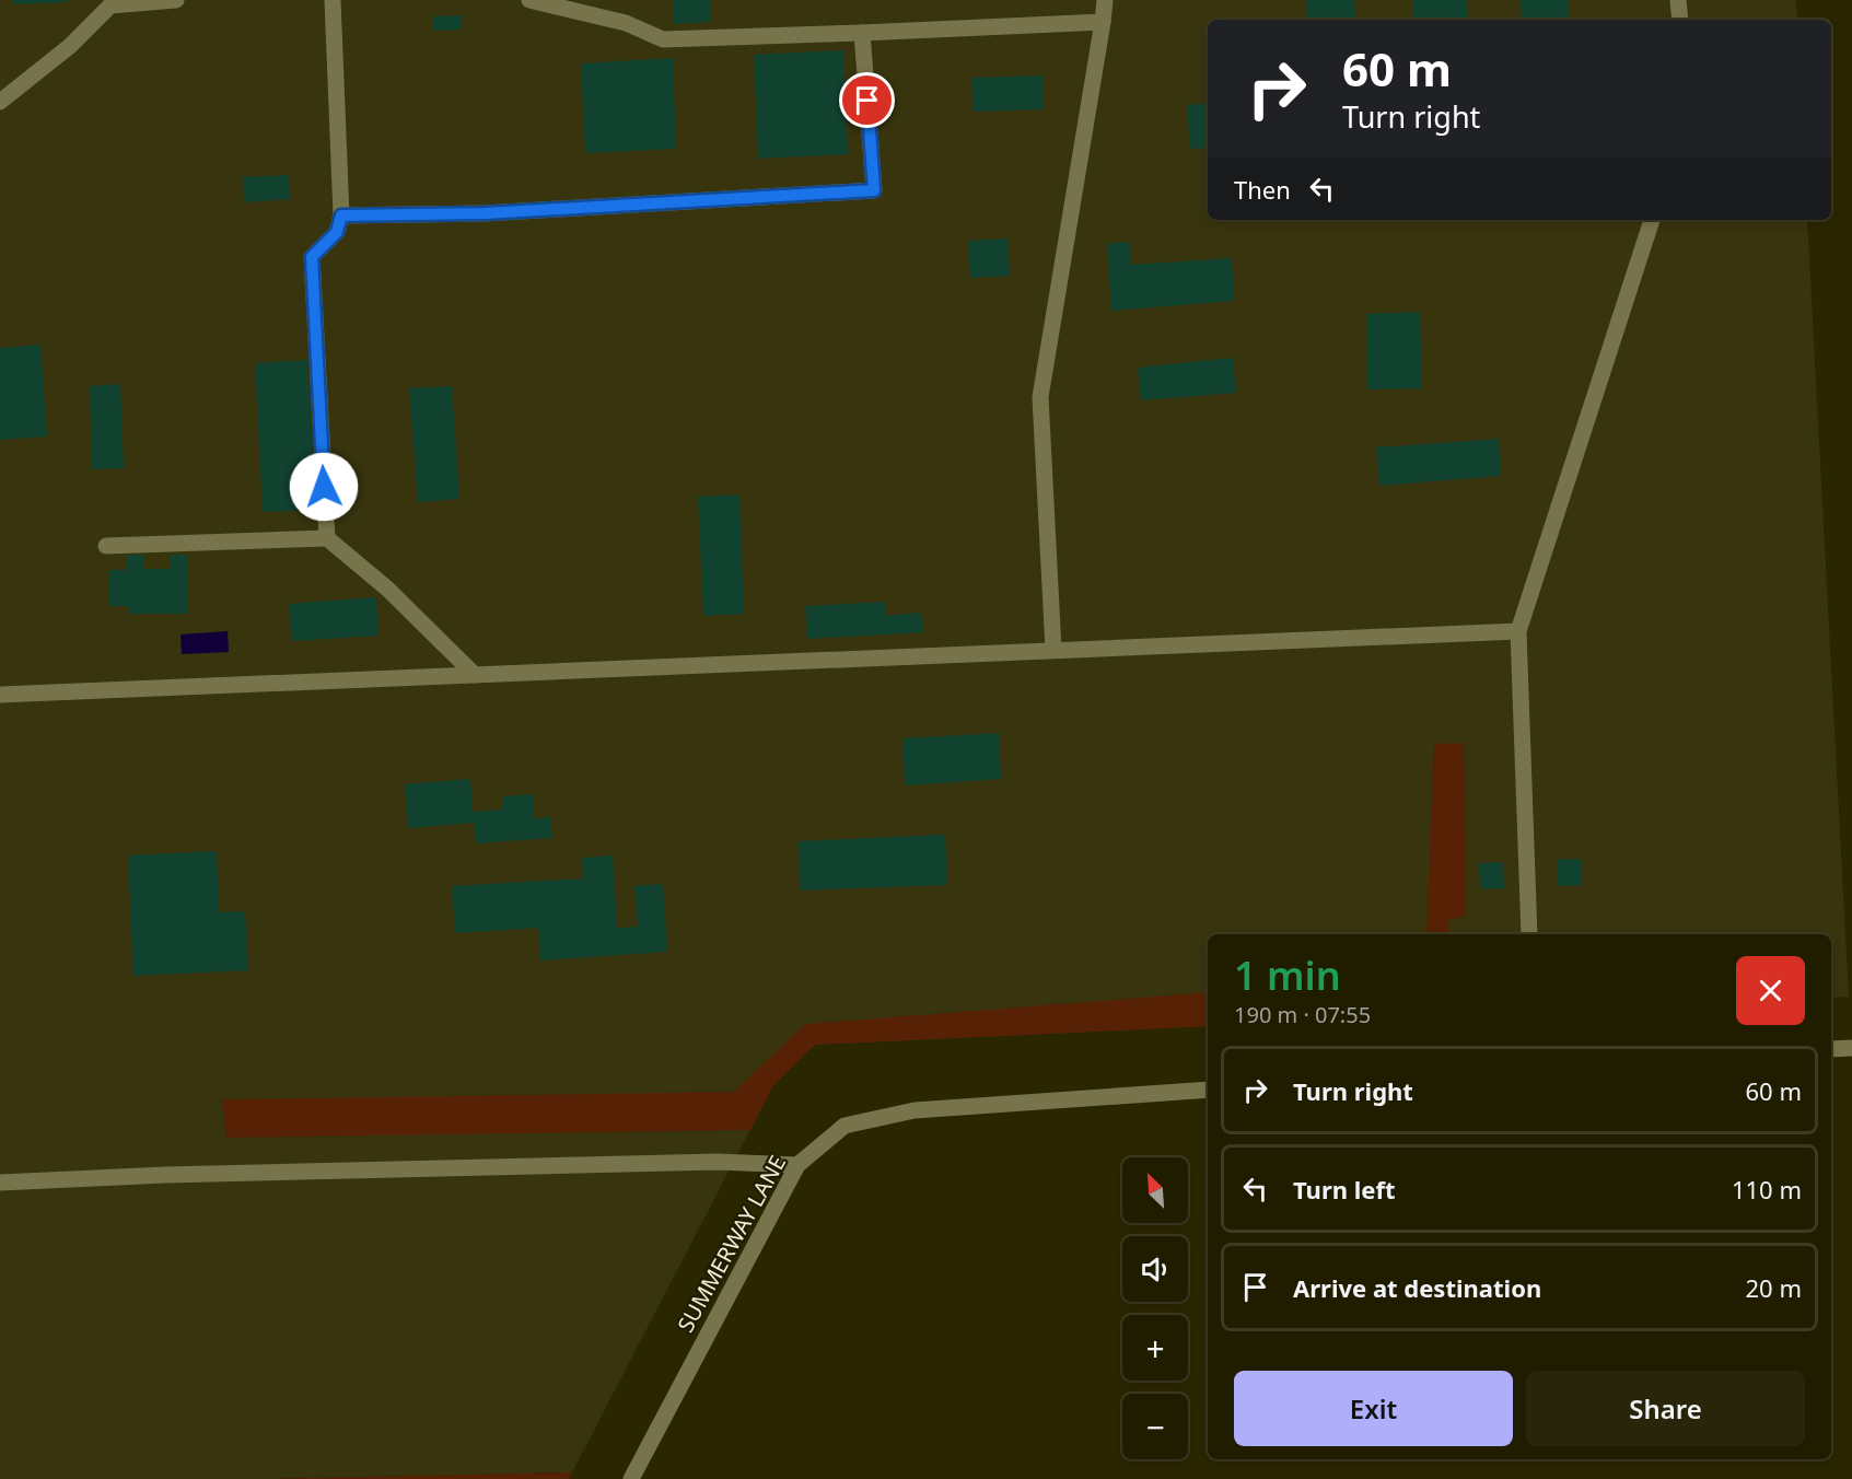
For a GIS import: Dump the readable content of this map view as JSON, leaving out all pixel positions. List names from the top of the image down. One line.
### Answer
{"streets":{"street":["SUMMERWAY LANE"]},"north":"top left","page":{"turn":["60 m","Turn right"],"then":"Then","heading":["1 min","190 m · 07:55"],"list":[{"name":"Turn right","value":"60 m"},{"name":"Turn left","value":"110 m"},{"name":"Arrive at destination","value":"20 m"}],"map_buttons":["+","−"],"buttons":["Exit","Share"]}}
